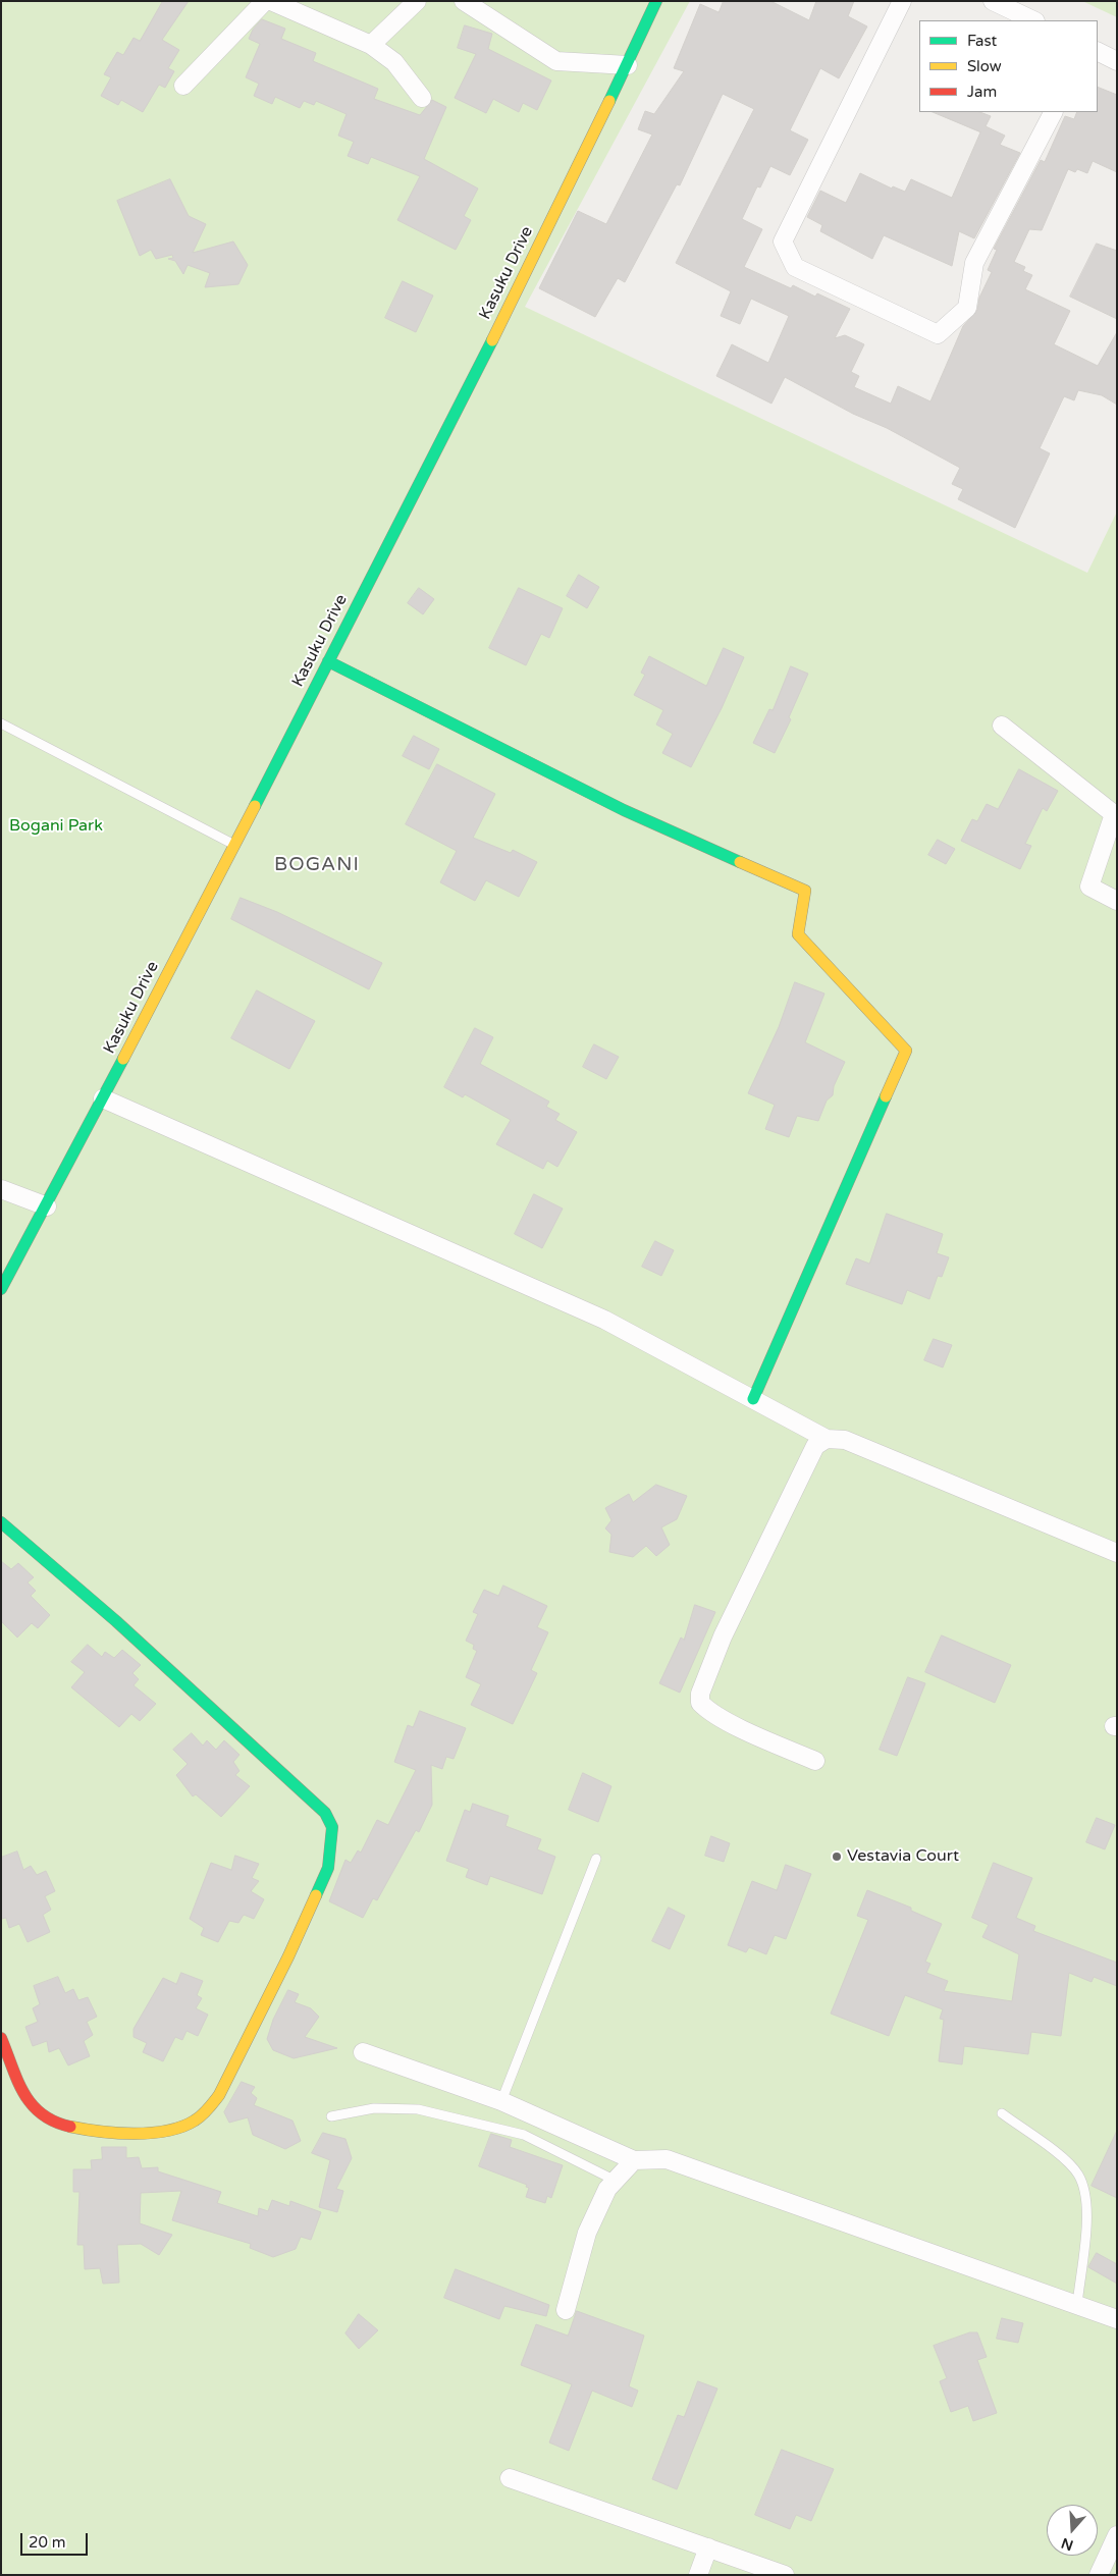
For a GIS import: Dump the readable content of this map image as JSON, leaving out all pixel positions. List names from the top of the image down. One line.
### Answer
{"streets":{"street":["Kasuku Drive"]},"districts":["BOGANI"],"parks":["Bogani Park"],"places":["Vestavia Court"],"legend":["Fast","Slow","Jam"],"scale_bar":"20 m","north":"bottom"}
